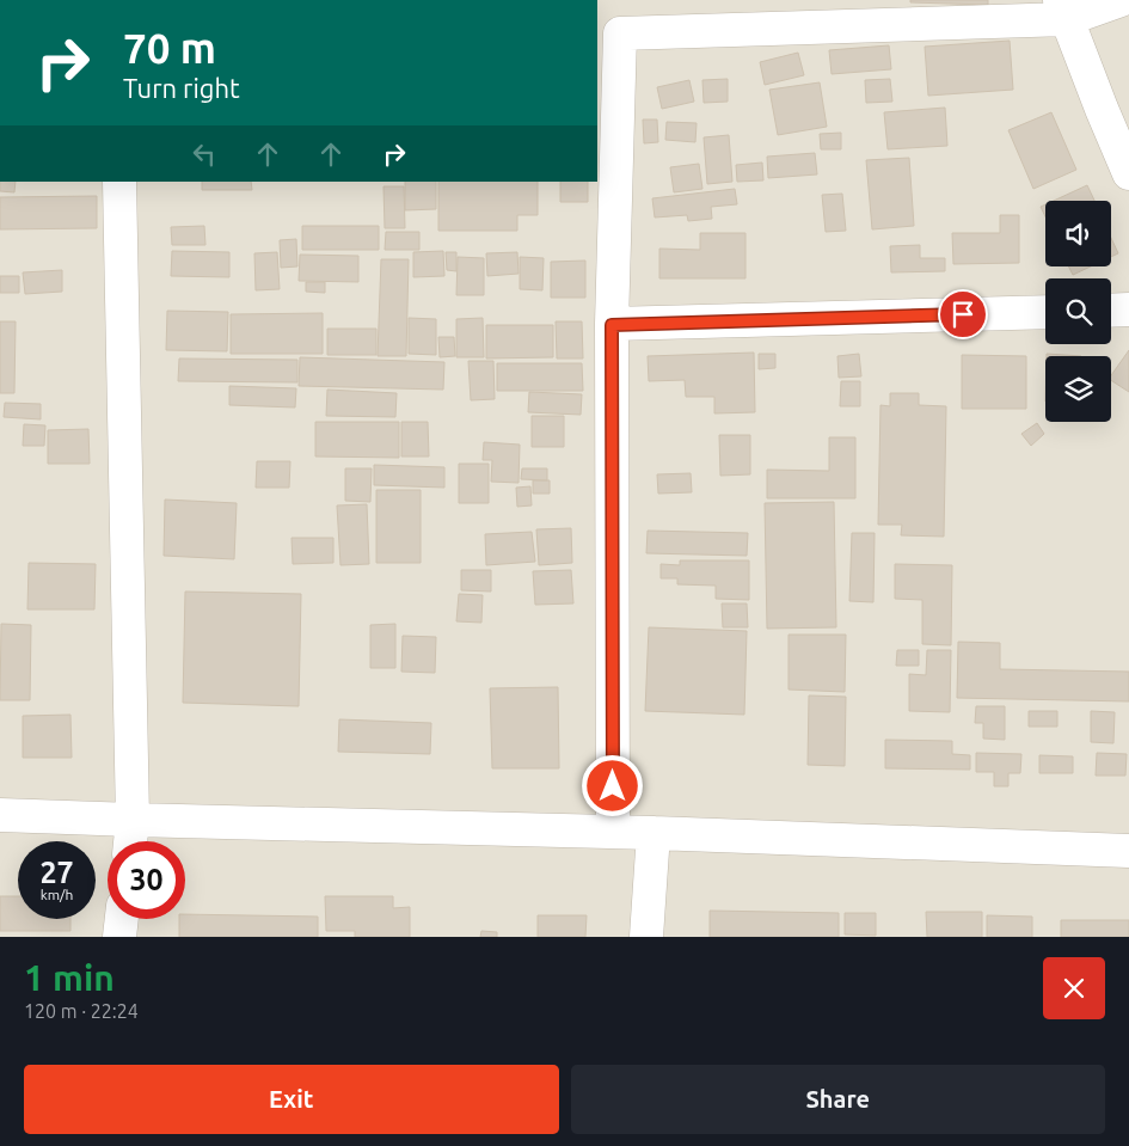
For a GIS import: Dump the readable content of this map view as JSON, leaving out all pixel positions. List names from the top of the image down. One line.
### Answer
{"page":{"turn":["70 m","Turn right"],"speed":"27 km/h","limit":"30","heading":["1 min","120 m · 22:24"],"buttons":["Exit","Share"]}}
